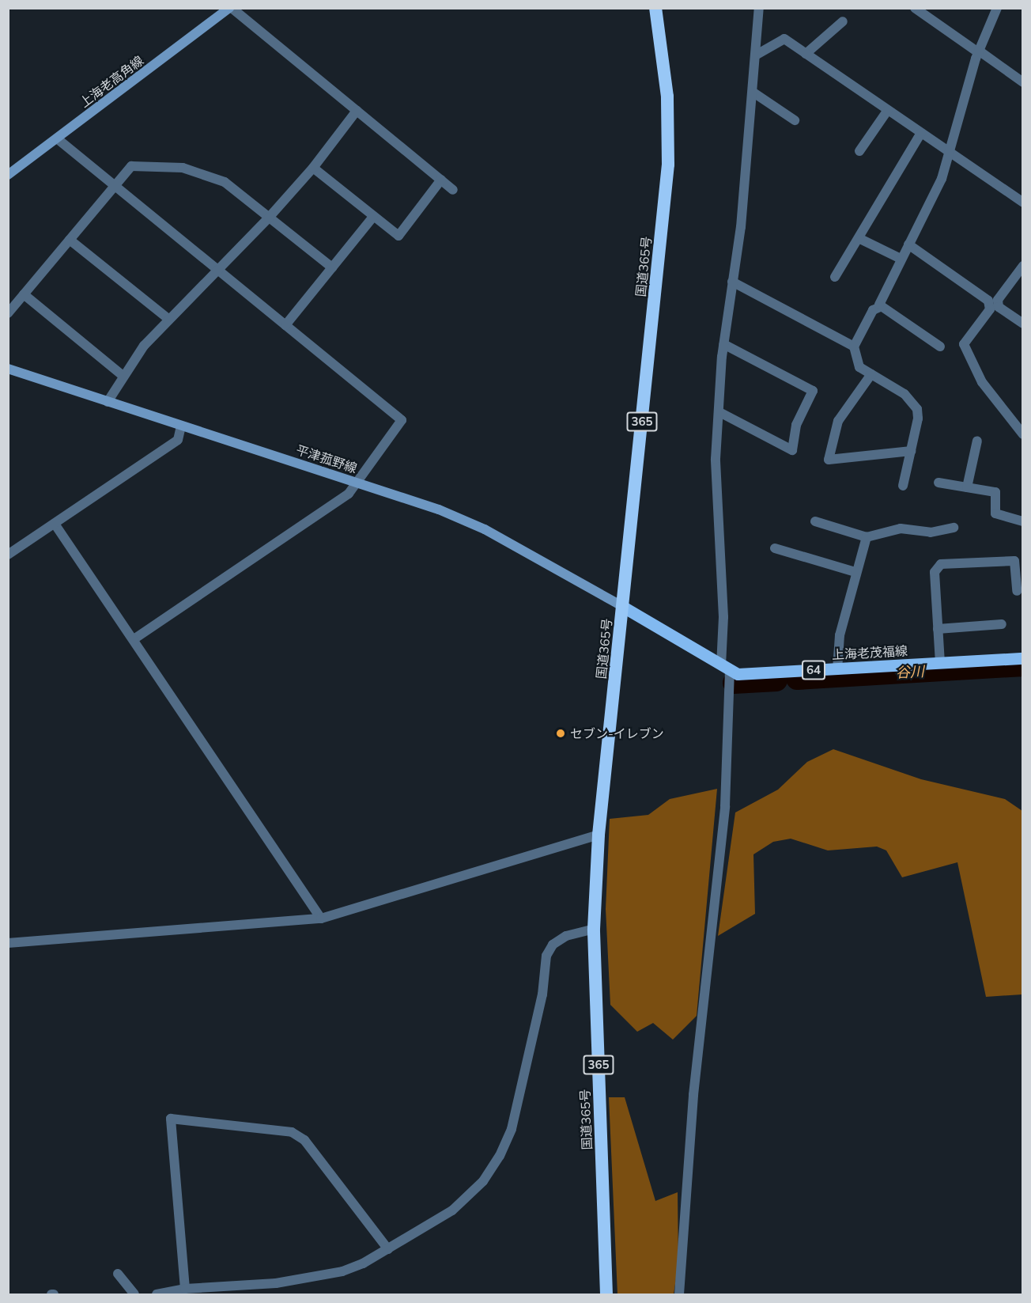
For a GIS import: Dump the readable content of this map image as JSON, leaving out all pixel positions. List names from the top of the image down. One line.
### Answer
{"streets":{"highway":["国道365号","365"],"main road":["上海老高角線","平津菰野線","上海老茂福線","64"]},"crossings":[["国道365号","平津菰野線"],["国道365号","上海老茂福線"],["平津菰野線","上海老茂福線"]],"water":["谷川"],"places":["セブン-イレブン"]}
